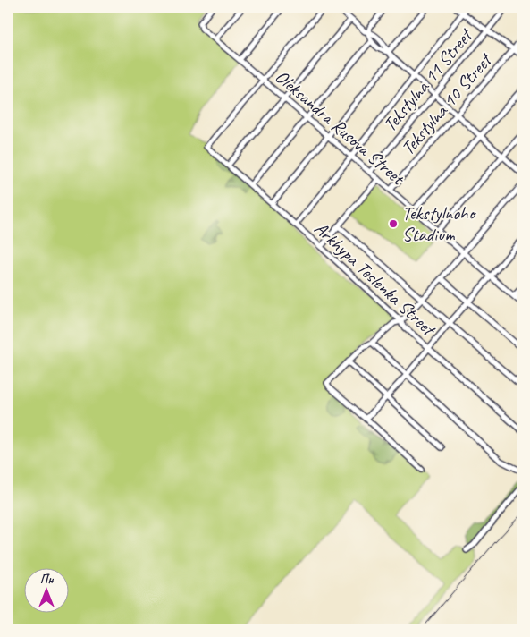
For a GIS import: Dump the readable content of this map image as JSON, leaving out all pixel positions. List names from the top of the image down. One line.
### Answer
{"streets":{"street":["Tekstylna 11 Street","Tekstylna 10 Street","Oleksandra Rusova Street","Arkhypa Teslenka Street"]},"crossings":[["Tekstylna 11 Street","Oleksandra Rusova Street"],["Tekstylna 10 Street","Oleksandra Rusova Street"],["Oleksandra Rusova Street","Arkhypa Teslenka Street"]],"places":["Tekstylnoho Stadium"],"north":"top"}
